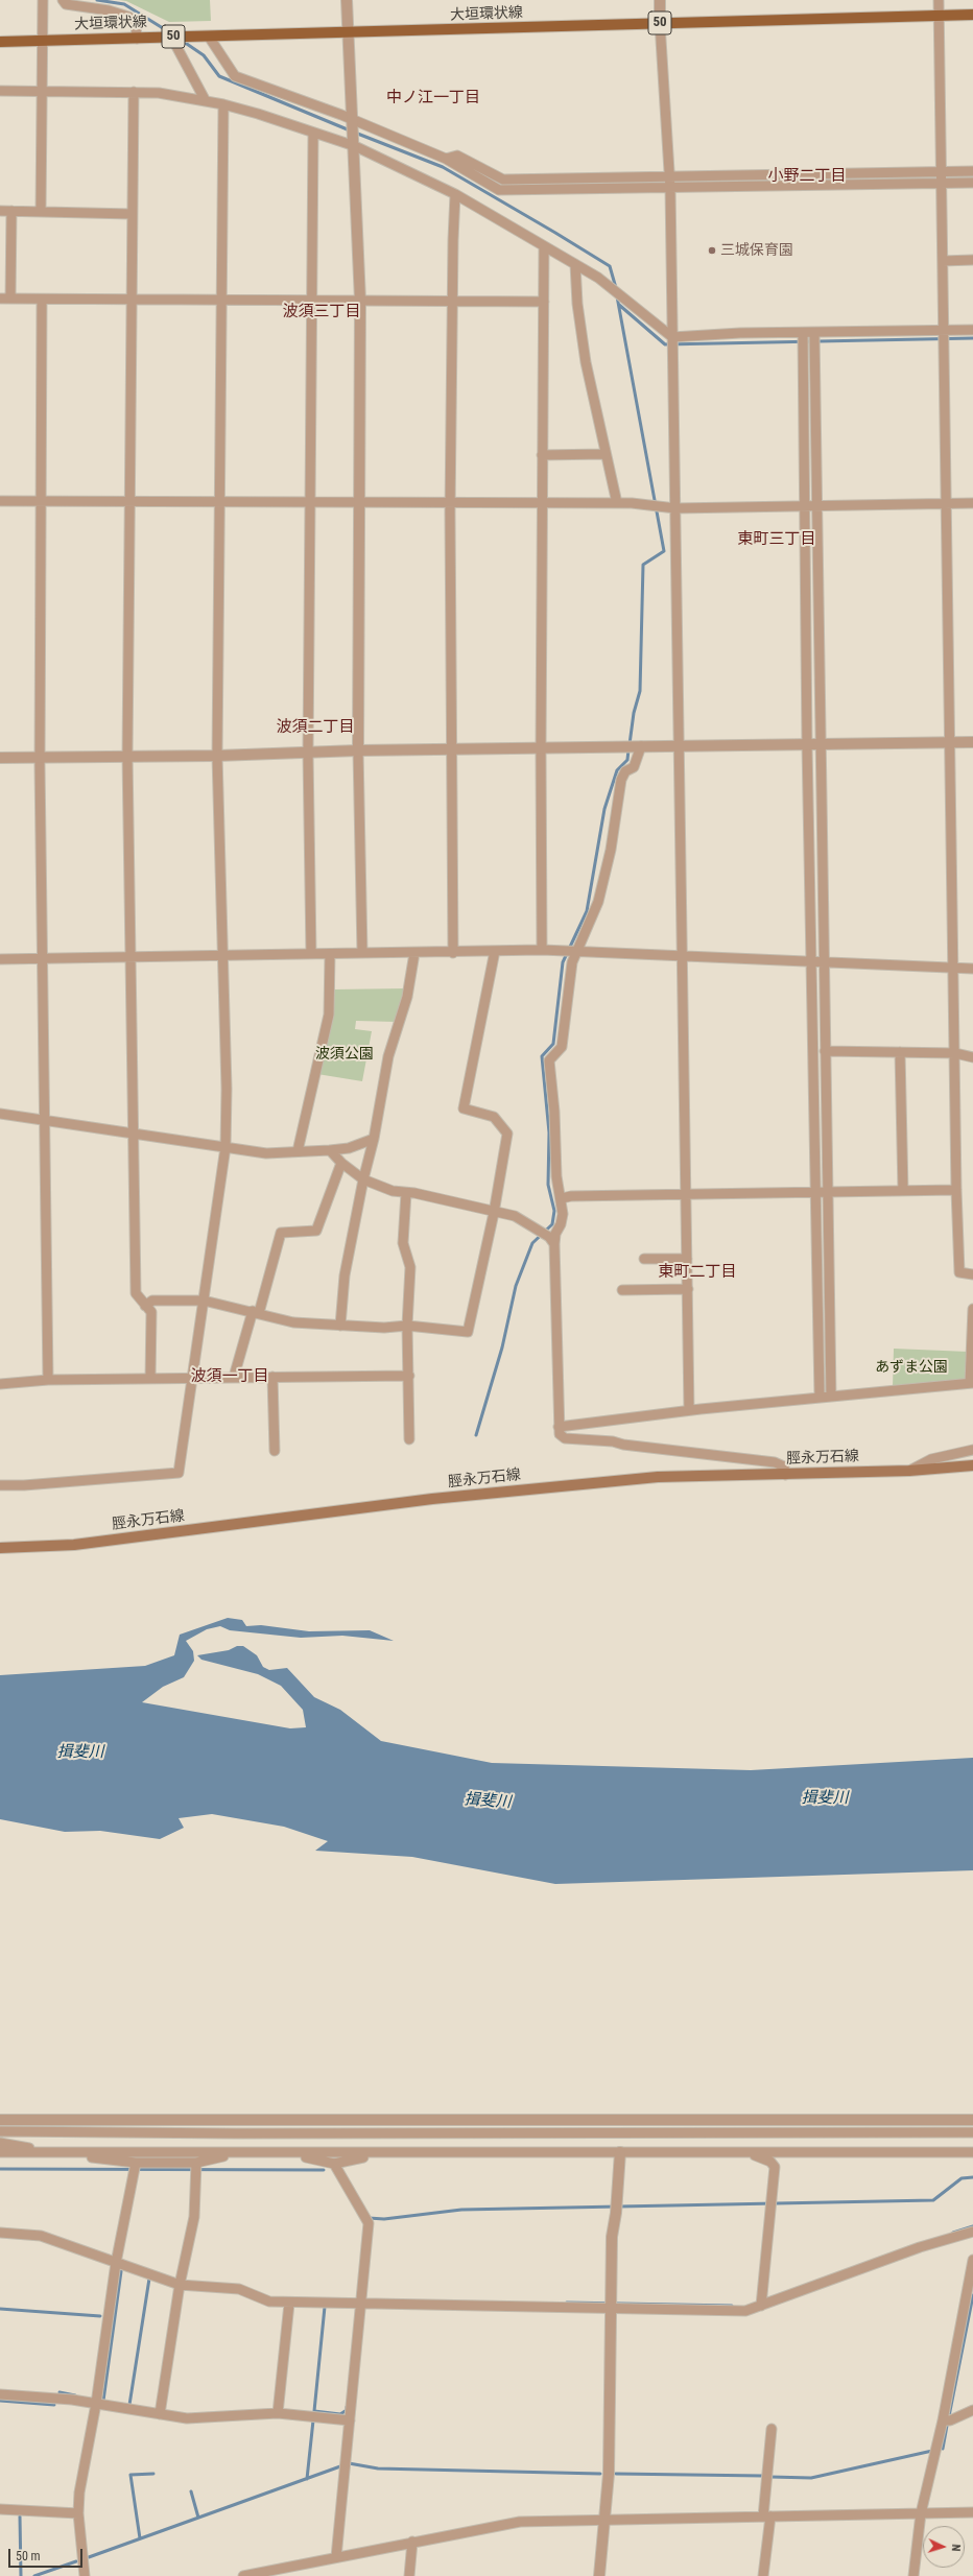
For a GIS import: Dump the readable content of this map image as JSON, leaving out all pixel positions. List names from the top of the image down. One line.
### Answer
{"streets":{"main road":["大垣環状線","50","脛永万石線"]},"districts":["中ノ江一丁目","小野二丁目","波須三丁目","東町三丁目","波須二丁目","東町二丁目","波須一丁目"],"water":["揖斐川"],"parks":["波須公園","あずま公園"],"places":["三城保育園"],"scale_bar":"50 m","north":"right"}
